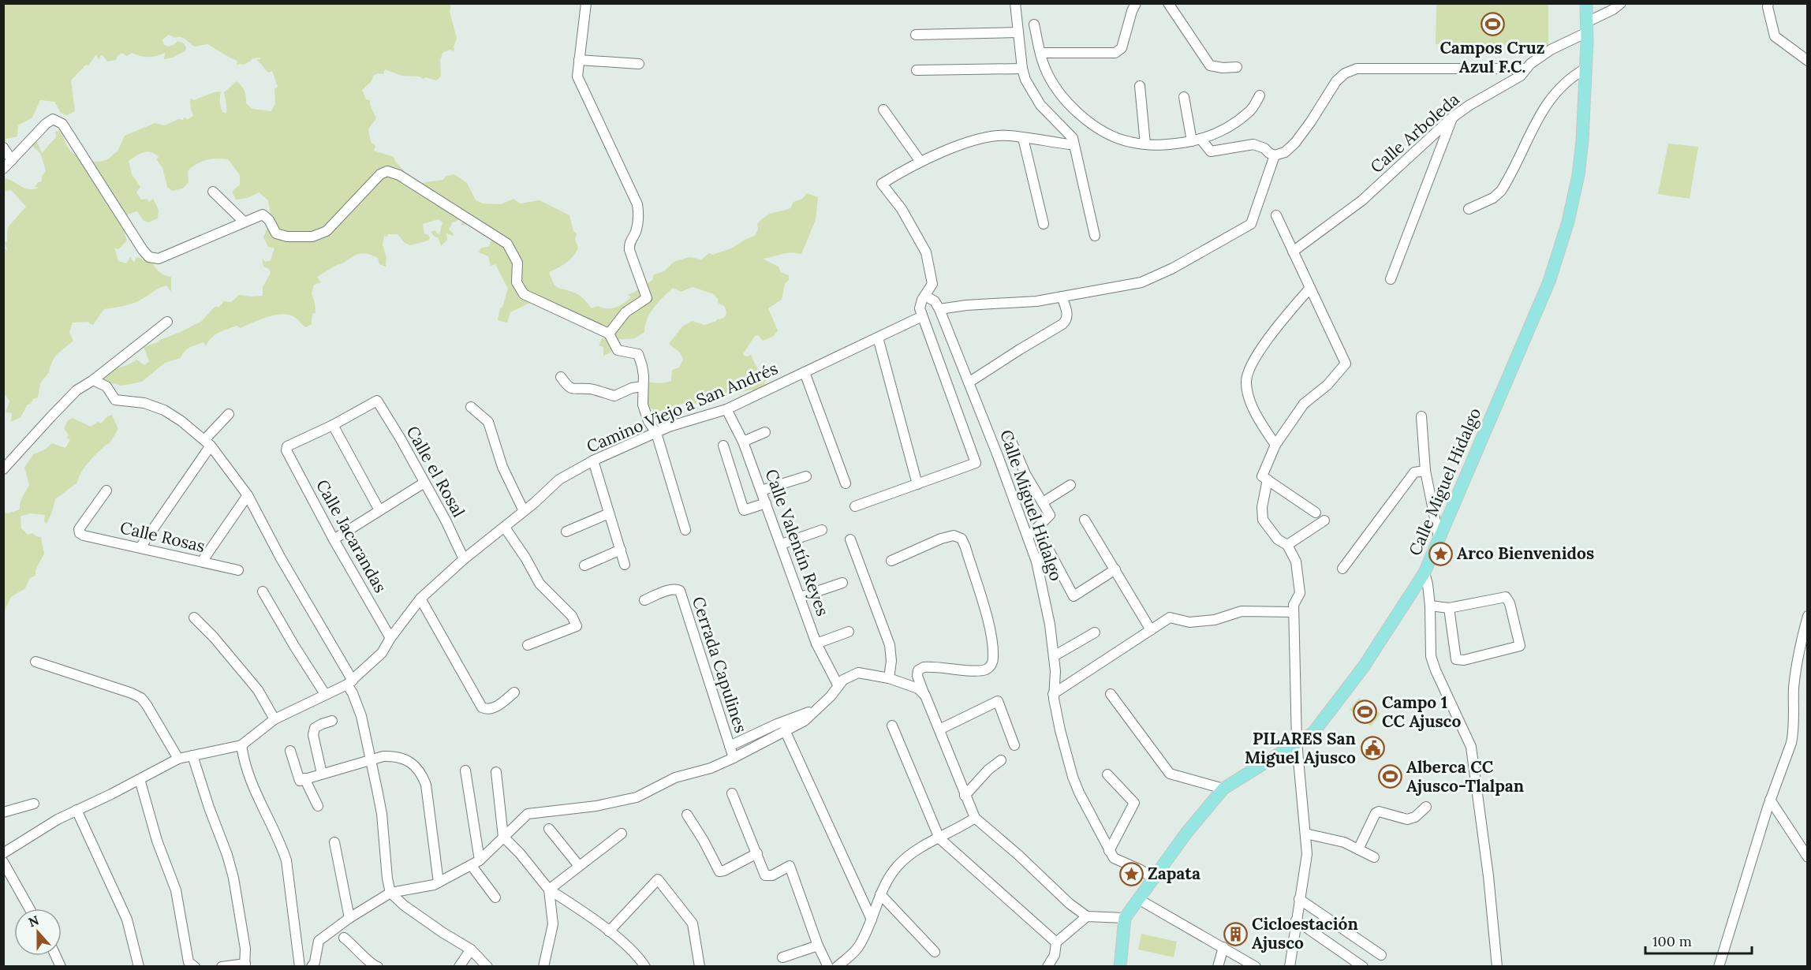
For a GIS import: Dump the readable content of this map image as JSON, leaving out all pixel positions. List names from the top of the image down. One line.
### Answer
{"streets":{"main road":["Calle Miguel Hidalgo"],"street":["Calle Arboleda","Camino Viejo a San Andrés","Calle el Rosal","Calle Jacarandas","Calle Rosas","Calle Valentín Reyes","Cerrada Capulines"]},"crossings":[["Calle Arboleda","Calle Miguel Hidalgo"],["Camino Viejo a San Andrés","Calle el Rosal"],["Camino Viejo a San Andrés","Calle Jacarandas"],["Camino Viejo a San Andrés","Calle Valentín Reyes"],["Calle el Rosal","Calle Jacarandas"]],"places":{"sports":["Campos Cruz Azul F.C.","Campo 1 CC Ajusco","Alberca CC Ajusco-Tlalpan"],"place":["Arco Bienvenidos","Zapata"],"public building":["PILARES San Miguel Ajusco"],"building":["Cicloestación Ajusco"]},"scale_bar":"100 m","north":"top"}
